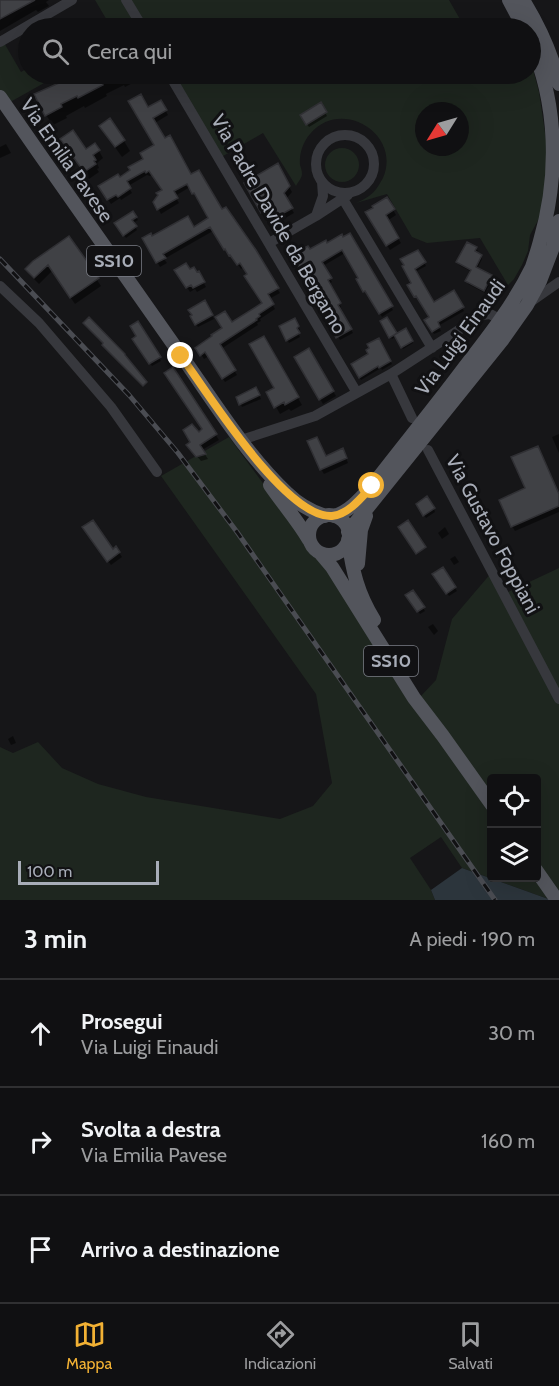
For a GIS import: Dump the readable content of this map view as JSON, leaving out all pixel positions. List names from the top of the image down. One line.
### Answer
{"streets":{"main road":["Via Emilia Pavese","SS10","Via Luigi Einaudi"],"street":["Via Padre Davide da Bergamo","Via Gustavo Foppiani"]},"crossings":[["Via Emilia Pavese","SS10"],["Via Emilia Pavese","Via Luigi Einaudi"],["SS10","Via Luigi Einaudi"]],"scale_bar":"100 m","north":"bottom left","page":{"search":"Cerca qui","scale":"100 m","heading":["3 min","A piedi · 190 m"],"list":[["Prosegui","Via Luigi Einaudi","30 m"],["Svolta a destra","Via Emilia Pavese","160 m"],"Arrivo a destinazione"],"nav":["Mappa","Indicazioni","Salvati"]}}
